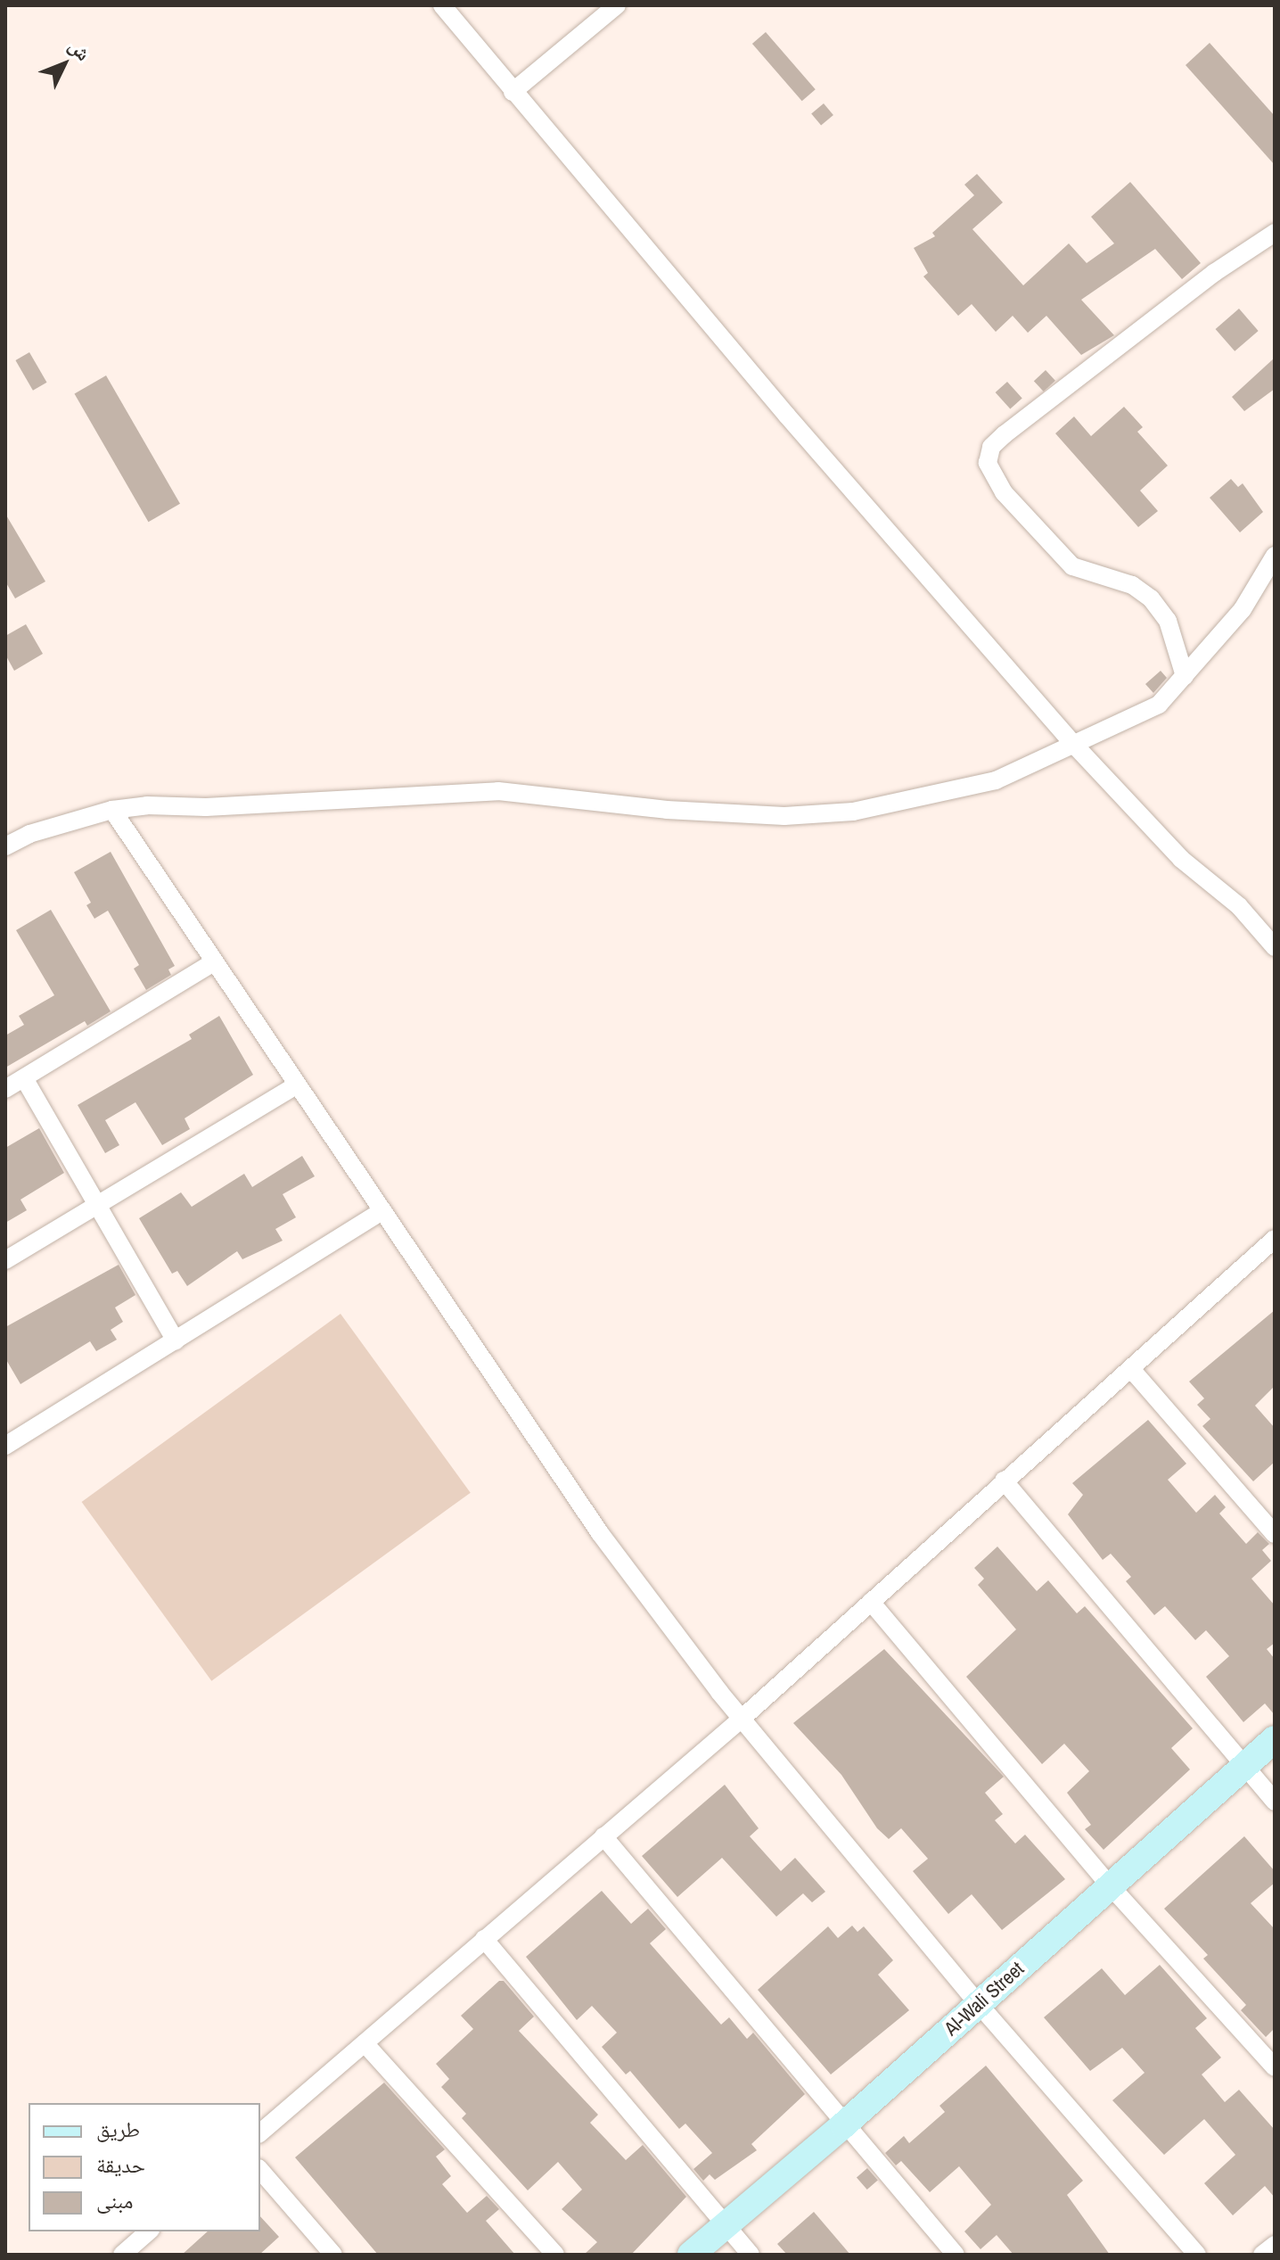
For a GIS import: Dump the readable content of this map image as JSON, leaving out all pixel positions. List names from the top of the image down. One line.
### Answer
{"streets":{"main road":["Al-Wali Street"]},"legend":["طريق","حديقة","مبنى"],"north":"top right"}
